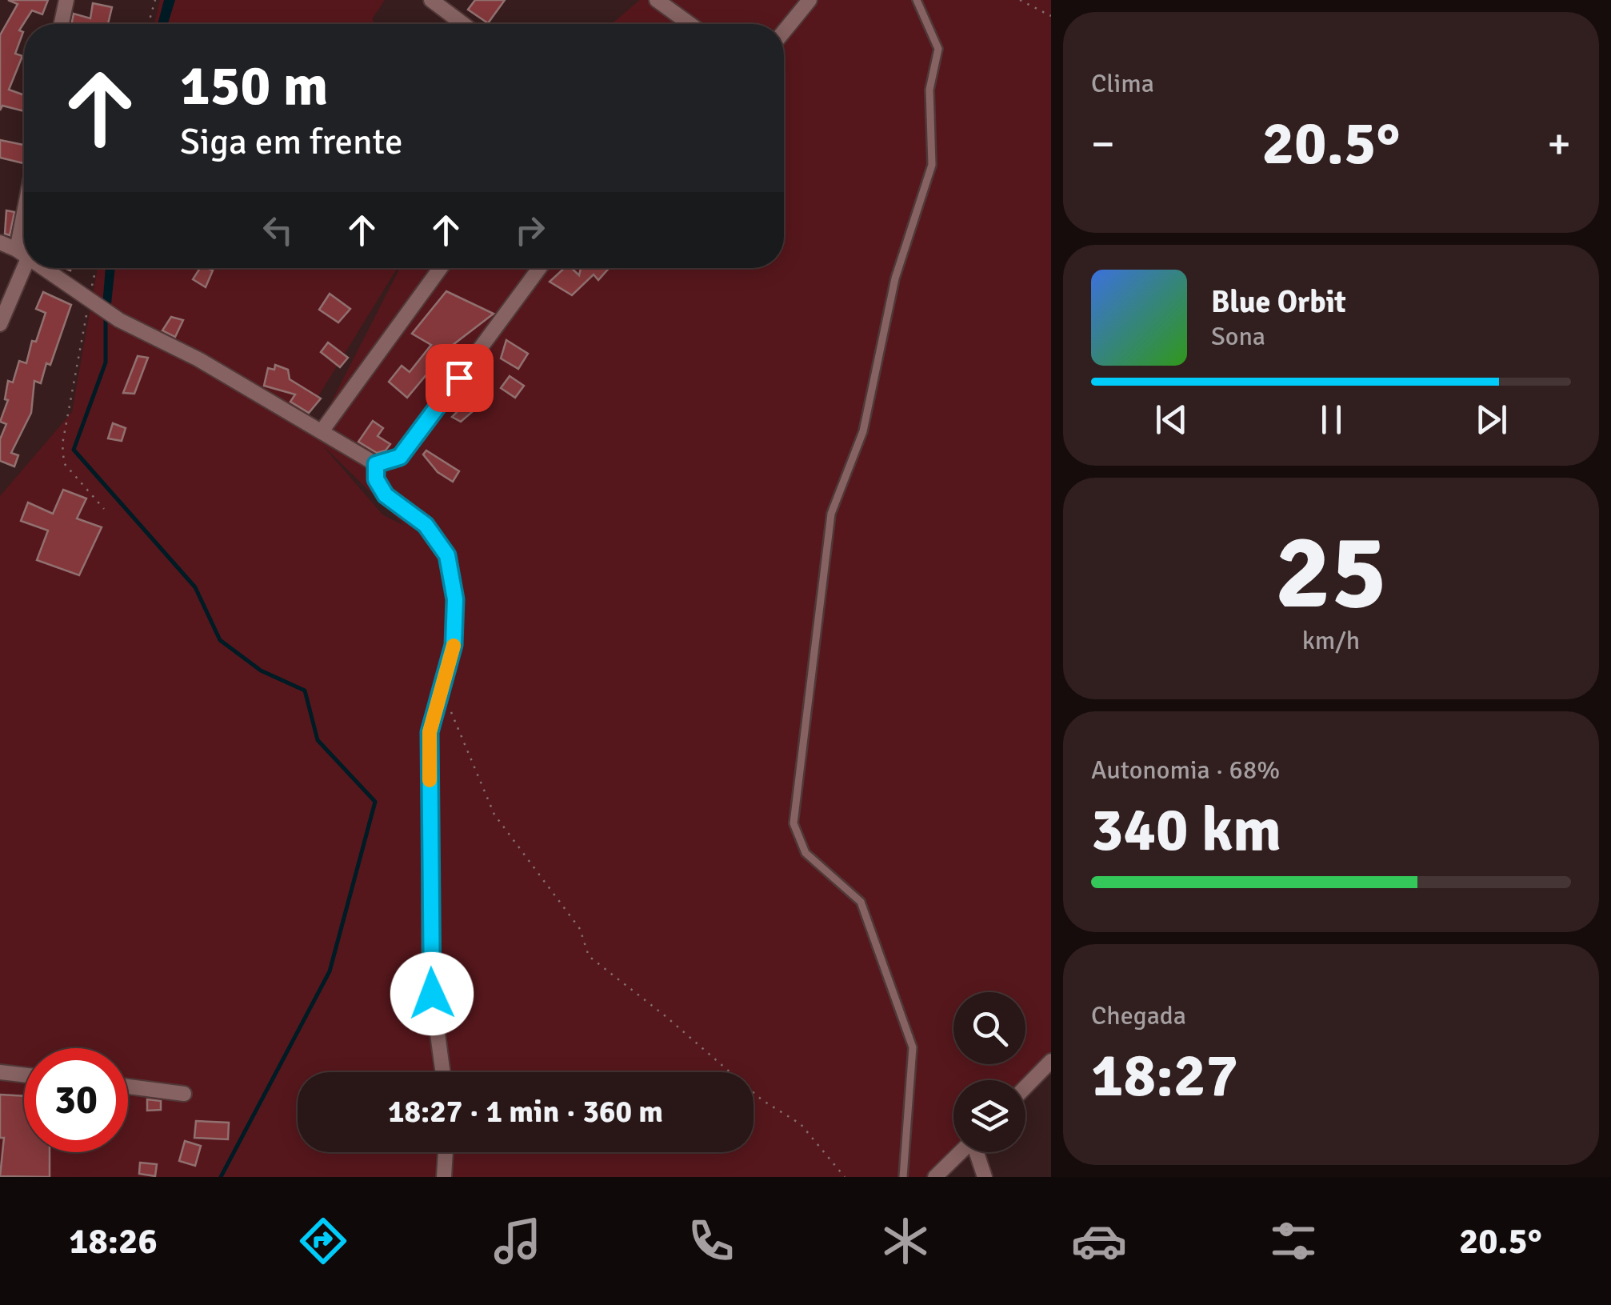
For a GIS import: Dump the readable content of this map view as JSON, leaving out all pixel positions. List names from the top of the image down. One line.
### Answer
{"page":{"tile":["Clima",["25","km/h"],["Autonomia · 68%","340 km"],["Chegada","18:27"]],"turn":["150 m","Siga em frente"],"heat":["−","20.5°","+"],"song":["Blue Orbit","Sona"],"limit":"30","trip":"18:27 · 1 min · 360 m","tabs":["18:26","20.5°"]}}
